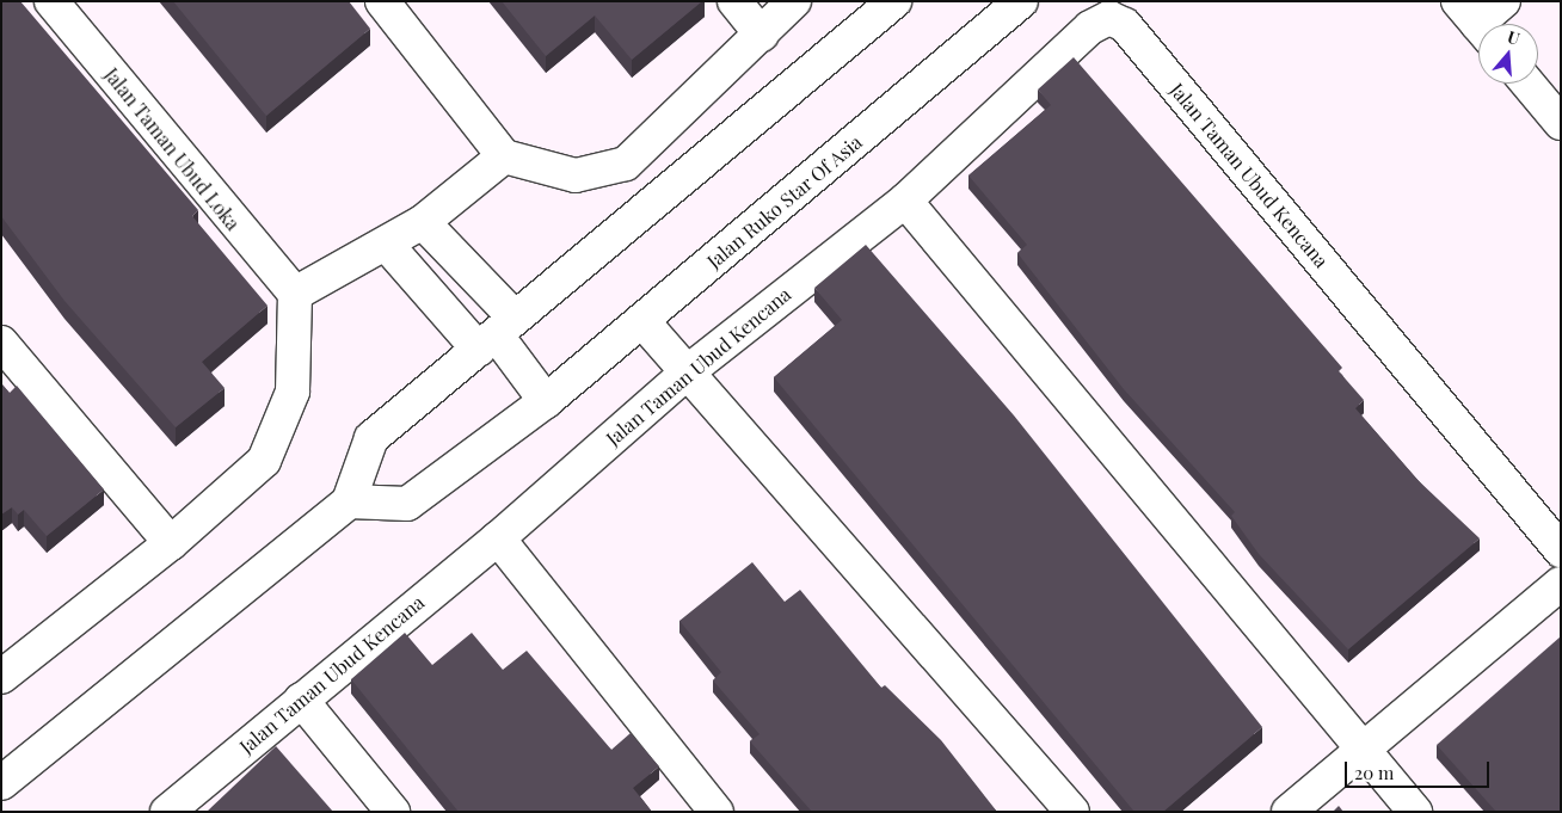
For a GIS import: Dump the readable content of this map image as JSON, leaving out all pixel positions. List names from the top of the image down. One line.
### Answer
{"streets":{"street":["Jalan Taman Ubud Loka","Jalan Taman Ubud Kencana","Jalan Ruko Star Of Asia"]},"scale_bar":"20 m","north":"top"}
